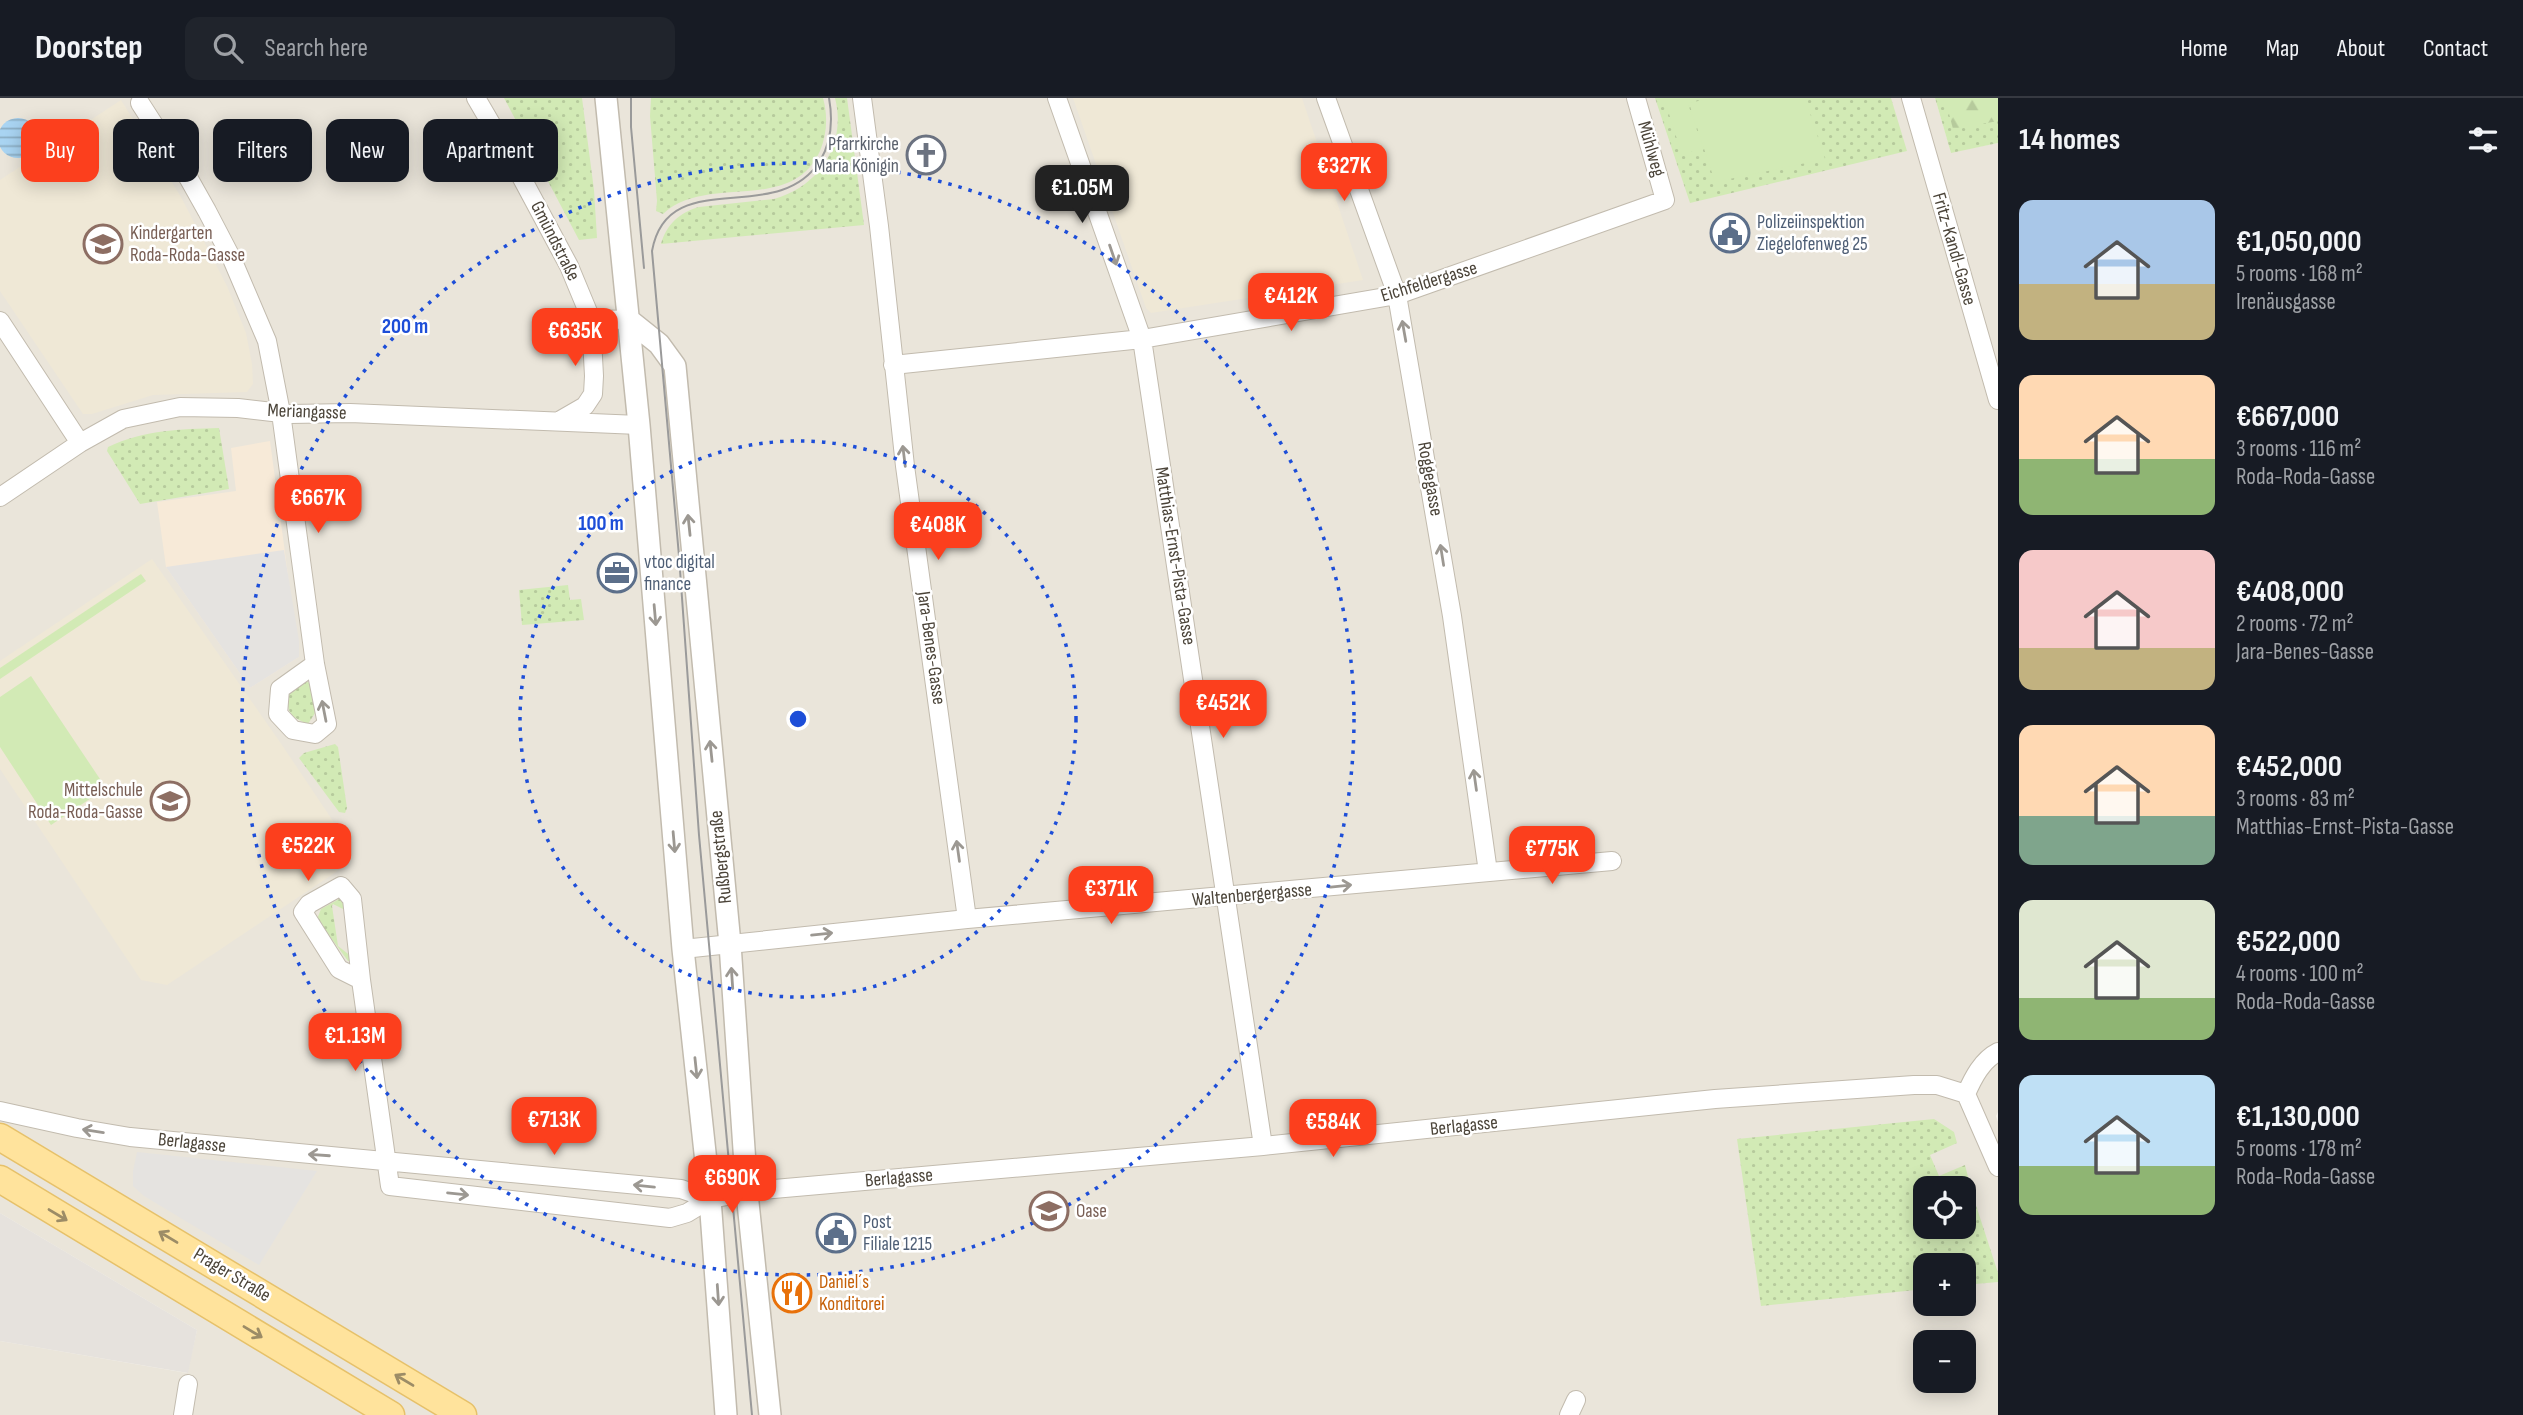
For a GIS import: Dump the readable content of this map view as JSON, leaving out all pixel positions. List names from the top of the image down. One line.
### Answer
{"streets":{"main road":["Prager Straße"],"street":["Mühlweg","Gmündstraße","Fritz-Kandl-Gasse","Eichfeldergasse","Meriangasse","Roggegasse","Matthias-Ernst-Pista-Gasse","Jara-Benes-Gasse","Rußbergstraße","Waltenbergergasse","Berlagasse"]},"crossings":[["Mühlweg","Eichfeldergasse"],["Gmündstraße","Meriangasse"],["Eichfeldergasse","Roggegasse"],["Eichfeldergasse","Matthias-Ernst-Pista-Gasse"],["Eichfeldergasse","Jara-Benes-Gasse"],["Roggegasse","Waltenbergergasse"],["Matthias-Ernst-Pista-Gasse","Waltenbergergasse"],["Matthias-Ernst-Pista-Gasse","Berlagasse"],["Jara-Benes-Gasse","Waltenbergergasse"],["Rußbergstraße","Waltenbergergasse"],["Rußbergstraße","Berlagasse"]],"one_way":["Roggegasse","Jara-Benes-Gasse","Waltenbergergasse"],"places":{"church":["Pfarrkirche Maria Königin"],"public building":["Polizeiinspektion Ziegelofenweg 25","Post Filiale 1215"],"school or university":["Kindergarten Roda-Roda-Gasse","Mittelschule Roda-Roda-Gasse","Oase"],"office":["vtoc digital finance"],"restaurant":["Daniel´s Konditorei"]},"page":{"header":"Doorstep","search":"Search here","nav":["Home","Map","About","Contact"],"heading":"14 homes","chip":["Buy","Rent","Filters","New","Apartment"],"price":["€327K","€1.05M","€412K","€635K","€667K","€408K","€452K","€522K","€775K","€371K","€1.13M","€713K","€584K","€690K"],"list":[{"name":"€1,050,000","note":"5 rooms · 168 m² · Irenäusgasse"},{"name":"€667,000","note":"3 rooms · 116 m² · Roda-Roda-Gasse"},{"name":"€408,000","note":"2 rooms · 72 m² · Jara-Benes-Gasse"},{"name":"€452,000","note":"3 rooms · 83 m² · Matthias-Ernst-Pista-Gasse"},{"name":"€522,000","note":"4 rooms · 100 m² · Roda-Roda-Gasse"},{"name":"€1,130,000","note":"5 rooms · 178 m² · Roda-Roda-Gasse"}],"map_buttons":["+","−"]},"rings":["200 m","100 m"]}
